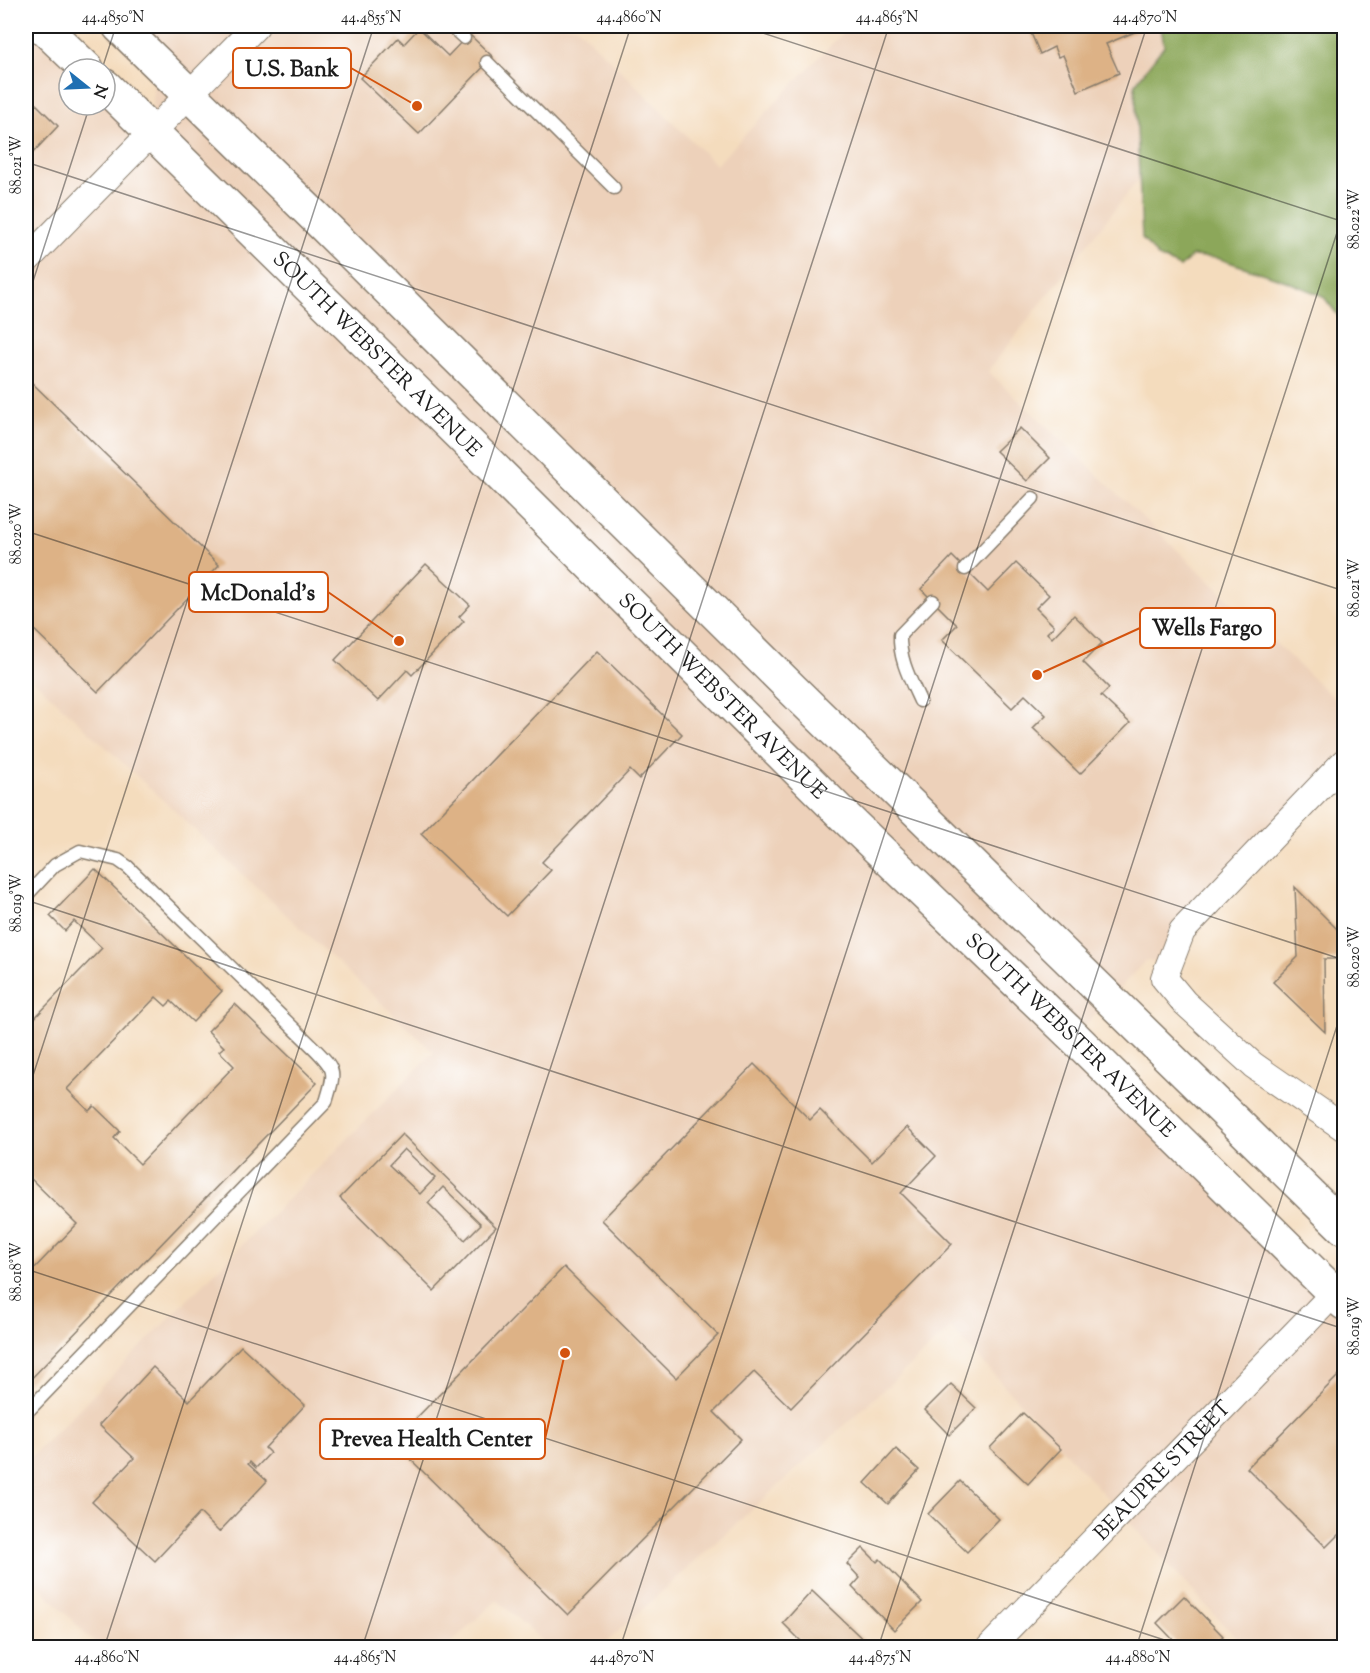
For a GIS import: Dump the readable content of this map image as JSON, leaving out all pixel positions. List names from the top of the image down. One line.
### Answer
{"streets":{"main road":["SOUTH WEBSTER AVENUE"],"street":["BEAUPRE STREET"]},"crossings":[["SOUTH WEBSTER AVENUE","BEAUPRE STREET"]],"places":["U.S. Bank","McDonald's","Wells Fargo","Prevea Health Center"],"north":"right","coordinates":["44.4850°N","44.4855°N","44.4860°N","44.4865°N","44.4870°N","88.021°W","88.022°W","88.020°W","88.019°W","88.018°W","44.4875°N","44.4880°N"]}
